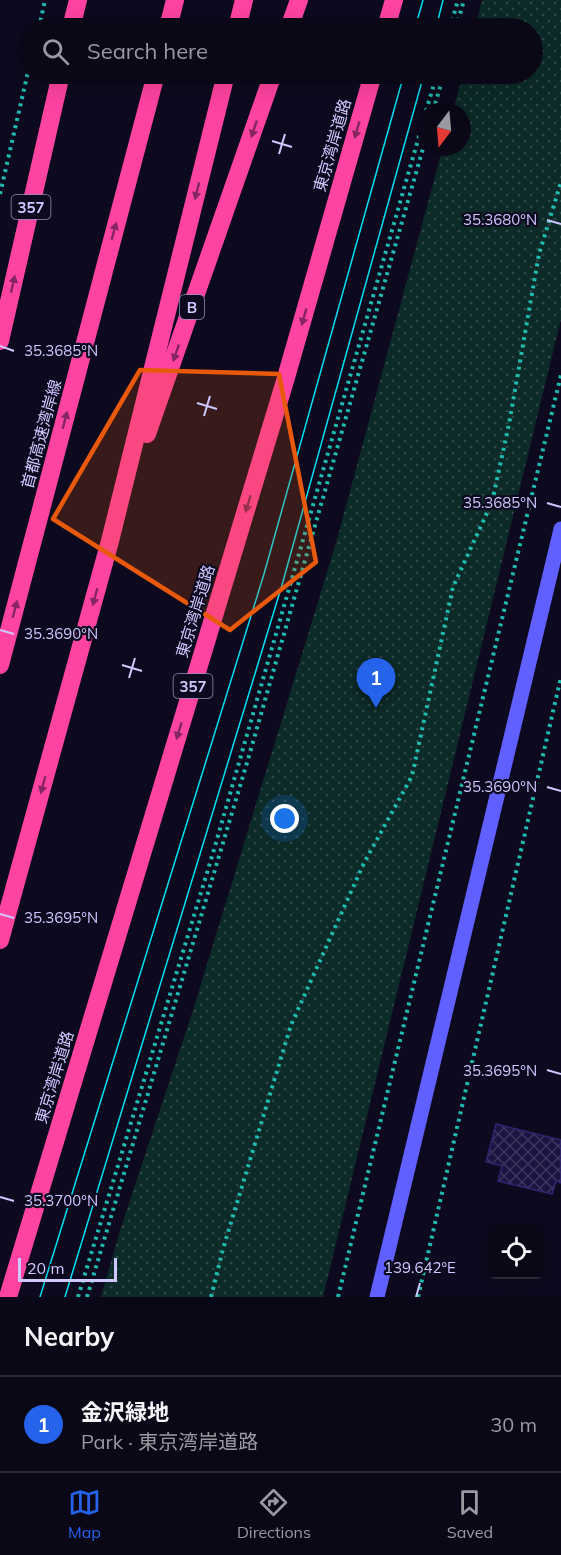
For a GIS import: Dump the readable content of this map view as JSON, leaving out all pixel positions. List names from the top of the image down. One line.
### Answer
{"streets":{"highway":["東京湾岸道路","357","B","首都高速湾岸線"]},"scale_bar":"20 m","north":"bottom","page":{"search":"Search here","pins":"1","scale":"20 m","heading":"Nearby","list":[{"mark":"1","name":"金沢緑地","note":"Park · 東京湾岸道路","value":"30 m"}],"nav":["Map","Directions","Saved"]},"coordinates":["35.3680°N","35.3685°N","35.3690°N","35.3695°N","35.3700°N","139.642°E"]}
